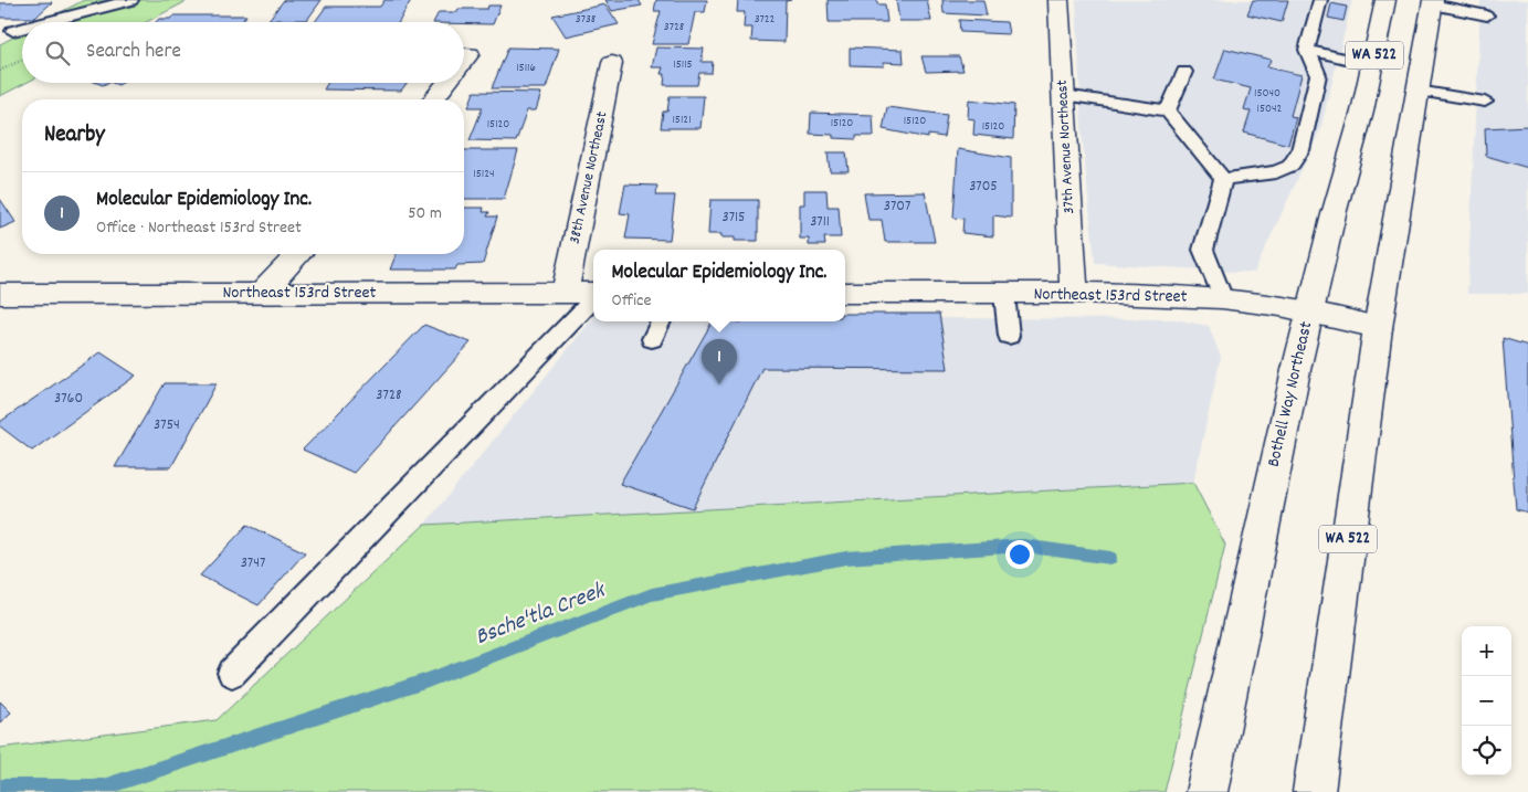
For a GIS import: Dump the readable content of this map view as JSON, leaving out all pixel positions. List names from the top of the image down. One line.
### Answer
{"streets":{"street":["WA 522","37th Avenue Northeast","38th Avenue Northeast","Northeast 153rd Street","Bothell Way Northeast"]},"crossings":[["WA 522","Northeast 153rd Street"],["37th Avenue Northeast","Northeast 153rd Street"],["38th Avenue Northeast","Northeast 153rd Street"],["Northeast 153rd Street","Bothell Way Northeast"]],"water":["Bsche'tla Creek"],"house_numbers":["3738","3722","3728","15115","15116","15040","15042","15121","15120","15120","15120","15120","15124","3705","3707","3715","3711","3728","3760","3754","3747"],"page":{"search":"Search here","heading":"Nearby","list":[{"mark":"1","name":"Molecular Epidemiology Inc.","note":"Office · Northeast 153rd Street","value":"50 m"}],"popup":["Molecular Epidemiology Inc.","Office"],"pins":"1","map_buttons":["+","−"]}}
